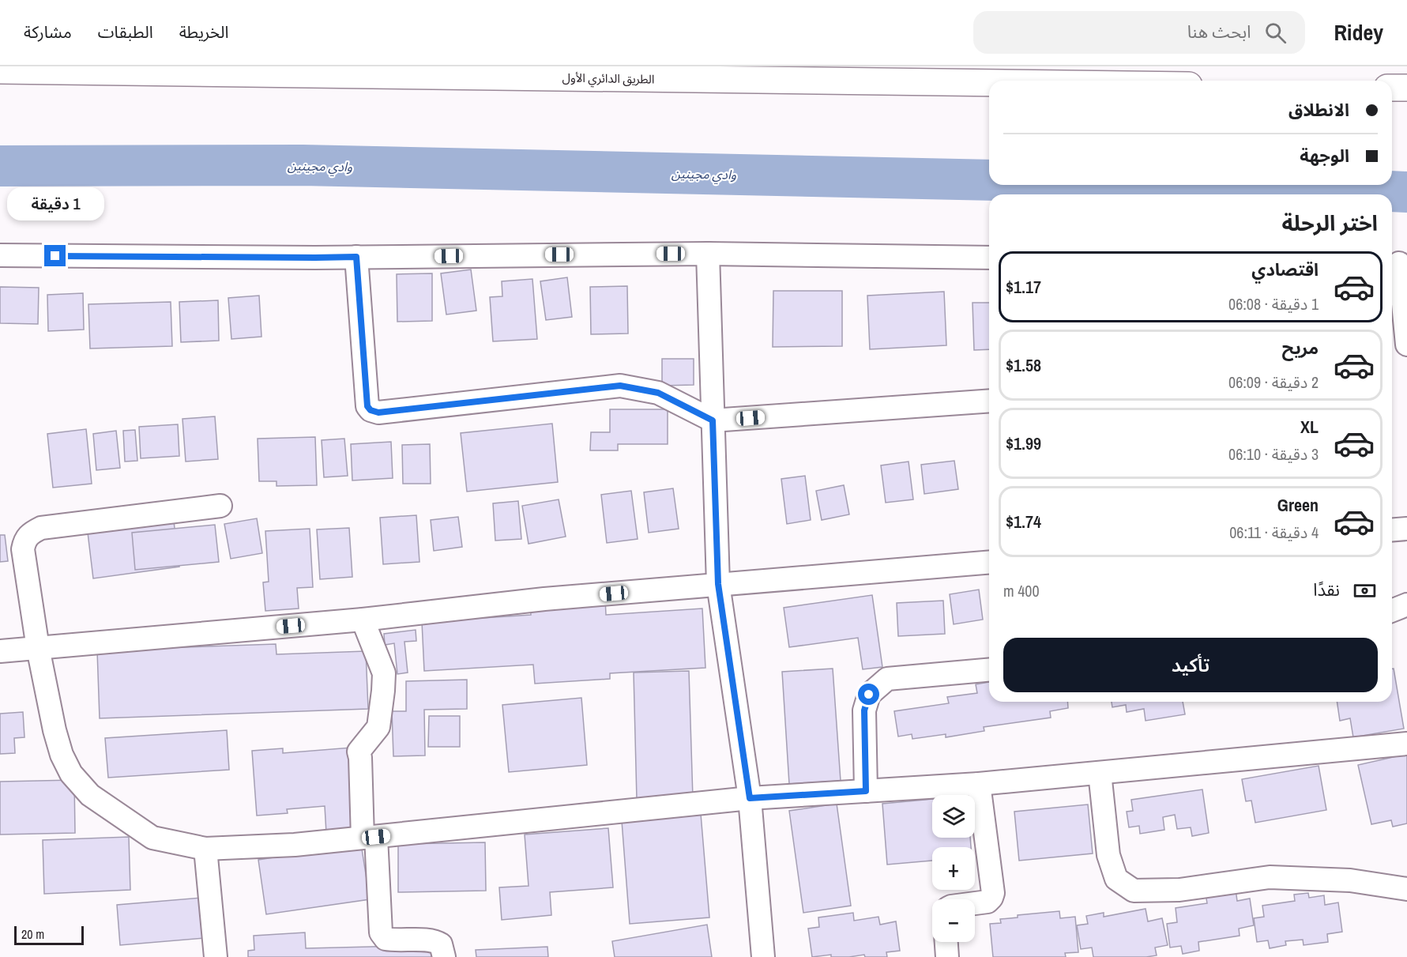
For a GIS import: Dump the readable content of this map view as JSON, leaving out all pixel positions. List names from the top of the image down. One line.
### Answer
{"streets":{"highway":["الطريق الدائري الأول"]},"water":["وادي مجينين"],"scale_bar":"20 m","page":{"header":"Ridey","search":"ابحث هنا","nav":["الخريطة","الطبقات","مشاركة"],"banner":["الانطلاق","الوجهة"],"bubble":"1 دقيقة","heading":"اختر الرحلة","list":[{"name":"اقتصادي","note":"1 دقيقة · 06:08","value":"$1.17"},{"name":"مريح","note":"2 دقيقة · 06:09","value":"$1.58"},{"name":"XL","note":"3 دقيقة · 06:10","value":"$1.99"},{"name":"Green","note":"4 دقيقة · 06:11","value":"$1.74"}],"pay":["نقدًا","400 m"],"buttons":"تأكيد","map_buttons":["+","−"],"scale":"20 m"}}
